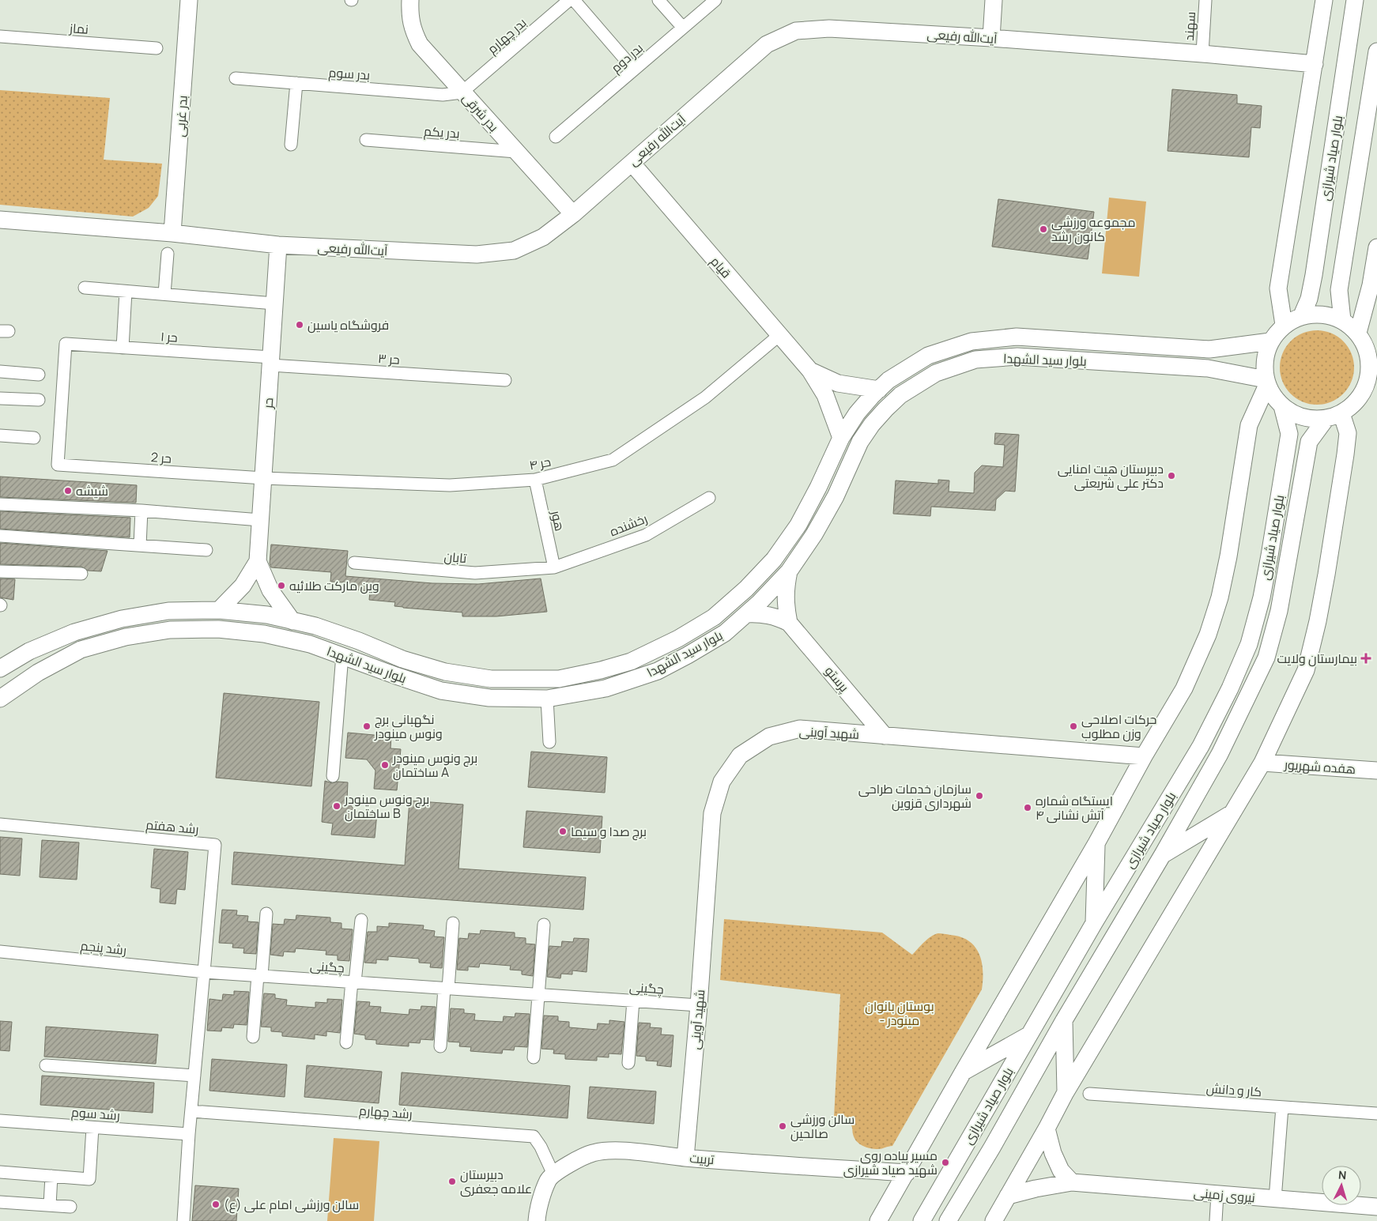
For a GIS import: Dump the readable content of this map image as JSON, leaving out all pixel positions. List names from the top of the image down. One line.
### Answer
{"streets":{"street":["سهند","نماز","بدر چهارم","آیت‌الله رفیعی","بدر دوم","بدر سوم","بدر شرقی","بدر غربی","بدر یکم","بلوار صیاد شیرازی","قیام","حر ۱","حر ۳","بلوار سید الشهدا","حر","حر 2","حر ۴","هور","رخشنده","تابان","پرستو","شهید آوینی","هفده شهریور","رشد هفتم","رشد پنجم","چگینی","کار و دانش","رشد چهارم","رشد سوم","تربیت","نیروی زمینی"]},"crossings":[["سهند","آیت‌الله رفیعی"],["بدر چهارم","بدر سوم"],["بدر چهارم","بدر شرقی"],["آیت‌الله رفیعی","بدر شرقی"],["آیت‌الله رفیعی","بدر غربی"],["آیت‌الله رفیعی","قیام"],["آیت‌الله رفیعی","حر"],["بدر سوم","بدر شرقی"],["بدر شرقی","بدر یکم"],["بلوار صیاد شیرازی","بلوار سید الشهدا"],["قیام","بلوار سید الشهدا"],["قیام","حر ۴"],["حر ۱","حر ۳"],["حر ۱","حر"],["حر ۱","حر 2"],["حر ۳","حر"],["بلوار سید الشهدا","حر"],["بلوار سید الشهدا","پرستو"],["حر","حر 2"],["حر","حر ۴"],["حر 2","حر ۴"],["حر ۴","هور"],["هور","رخشنده"],["هور","تابان"],["رخشنده","تابان"],["پرستو","شهید آوینی"],["شهید آوینی","چگینی"],["شهید آوینی","تربیت"],["رشد هفتم","رشد پنجم"],["رشد هفتم","چگینی"],["رشد پنجم","چگینی"],["رشد چهارم","تربیت"]],"parks":["بوستان بانوان - مینودر"],"places":{"other":["مجموعه ورزشی کانون رشد","فروشگاه یاسین","دبیرستان هیت امنایی دکتر علی شریعتی","شیشه","وین مارکت طلائیه","نگهبانی برج ونوس مینودر","حرکات اصلاحی وزن مطلوب","برج ونوس مینودر ساختمان A","سازمان خدمات طراحی شهرداری قزوین","برج ونوس مینودر ساختمان B","ایستگاه شماره ۴ آتش نشانی","برج صدا و سیما","سالن ورزشی صالحین","مسیر پیاده روی شهید صیاد شیرازی","دبیرستان علامه جعفری","سالن ورزشی امام علی (ع)"],"health":["بیمارستان ولایت"]},"north":"top"}
